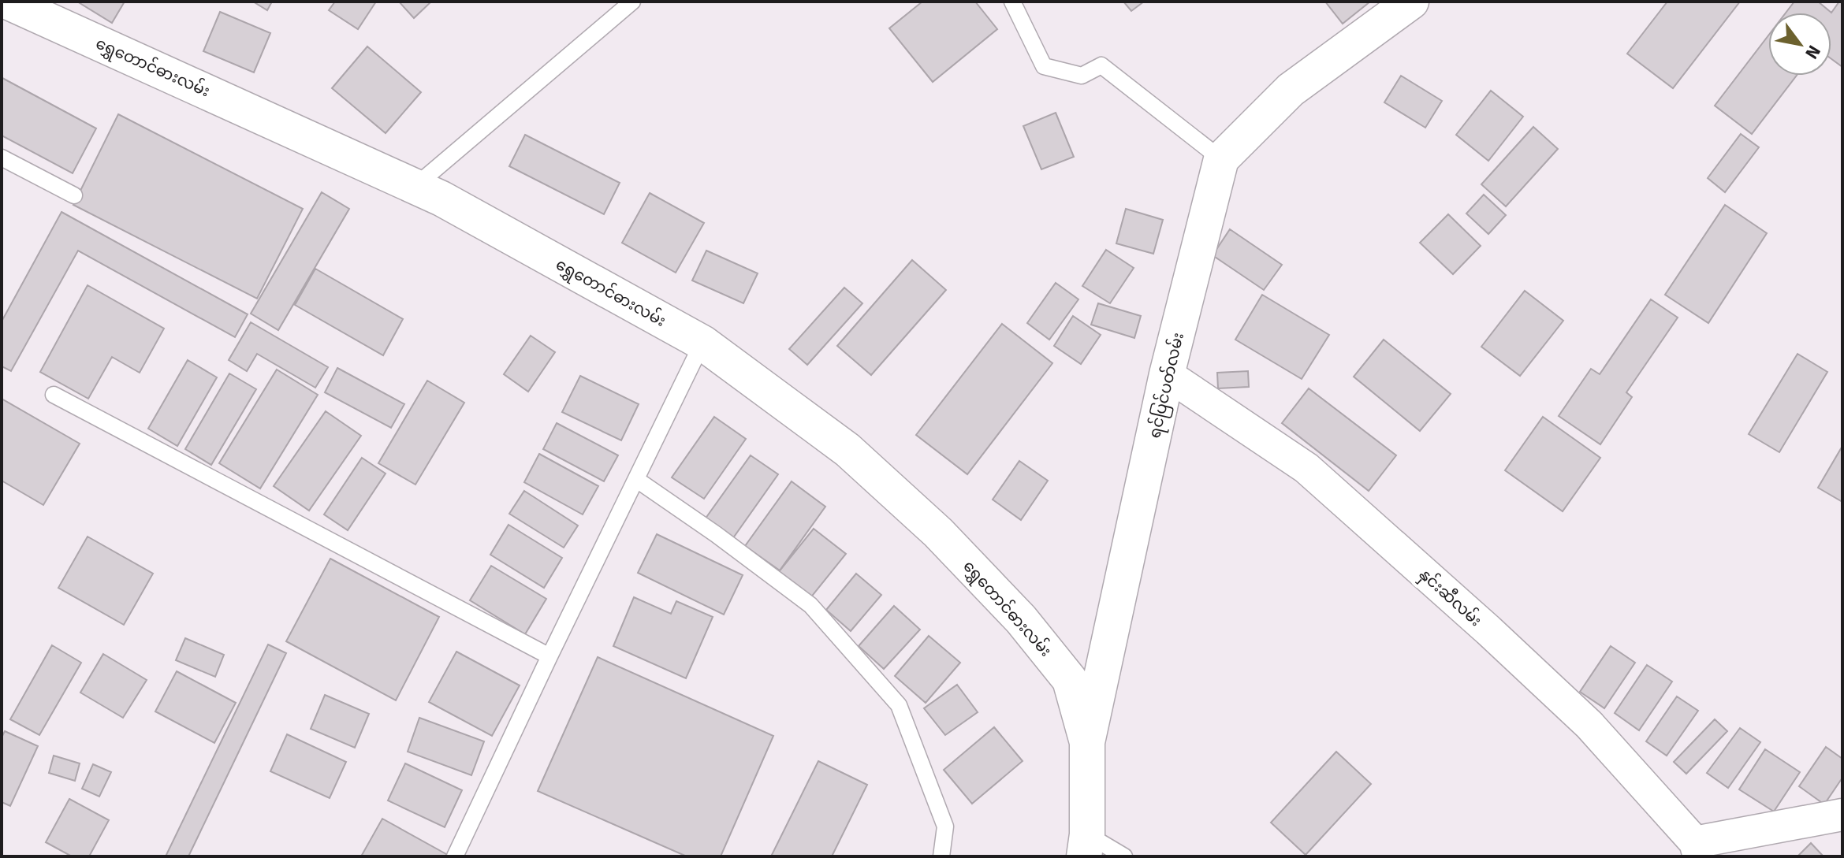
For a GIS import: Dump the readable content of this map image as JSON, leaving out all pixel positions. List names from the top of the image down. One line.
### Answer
{"streets":{"street":["ရွှေတောင်ဓားလမ်း","ရင်ပြင်ပတ်လမ်း","နှင်းဆီလမ်း"]},"crossings":[["ရွှေတောင်ဓားလမ်း","ရင်ပြင်ပတ်လမ်း"],["ရင်ပြင်ပတ်လမ်း","နှင်းဆီလမ်း"]],"north":"bottom right"}
